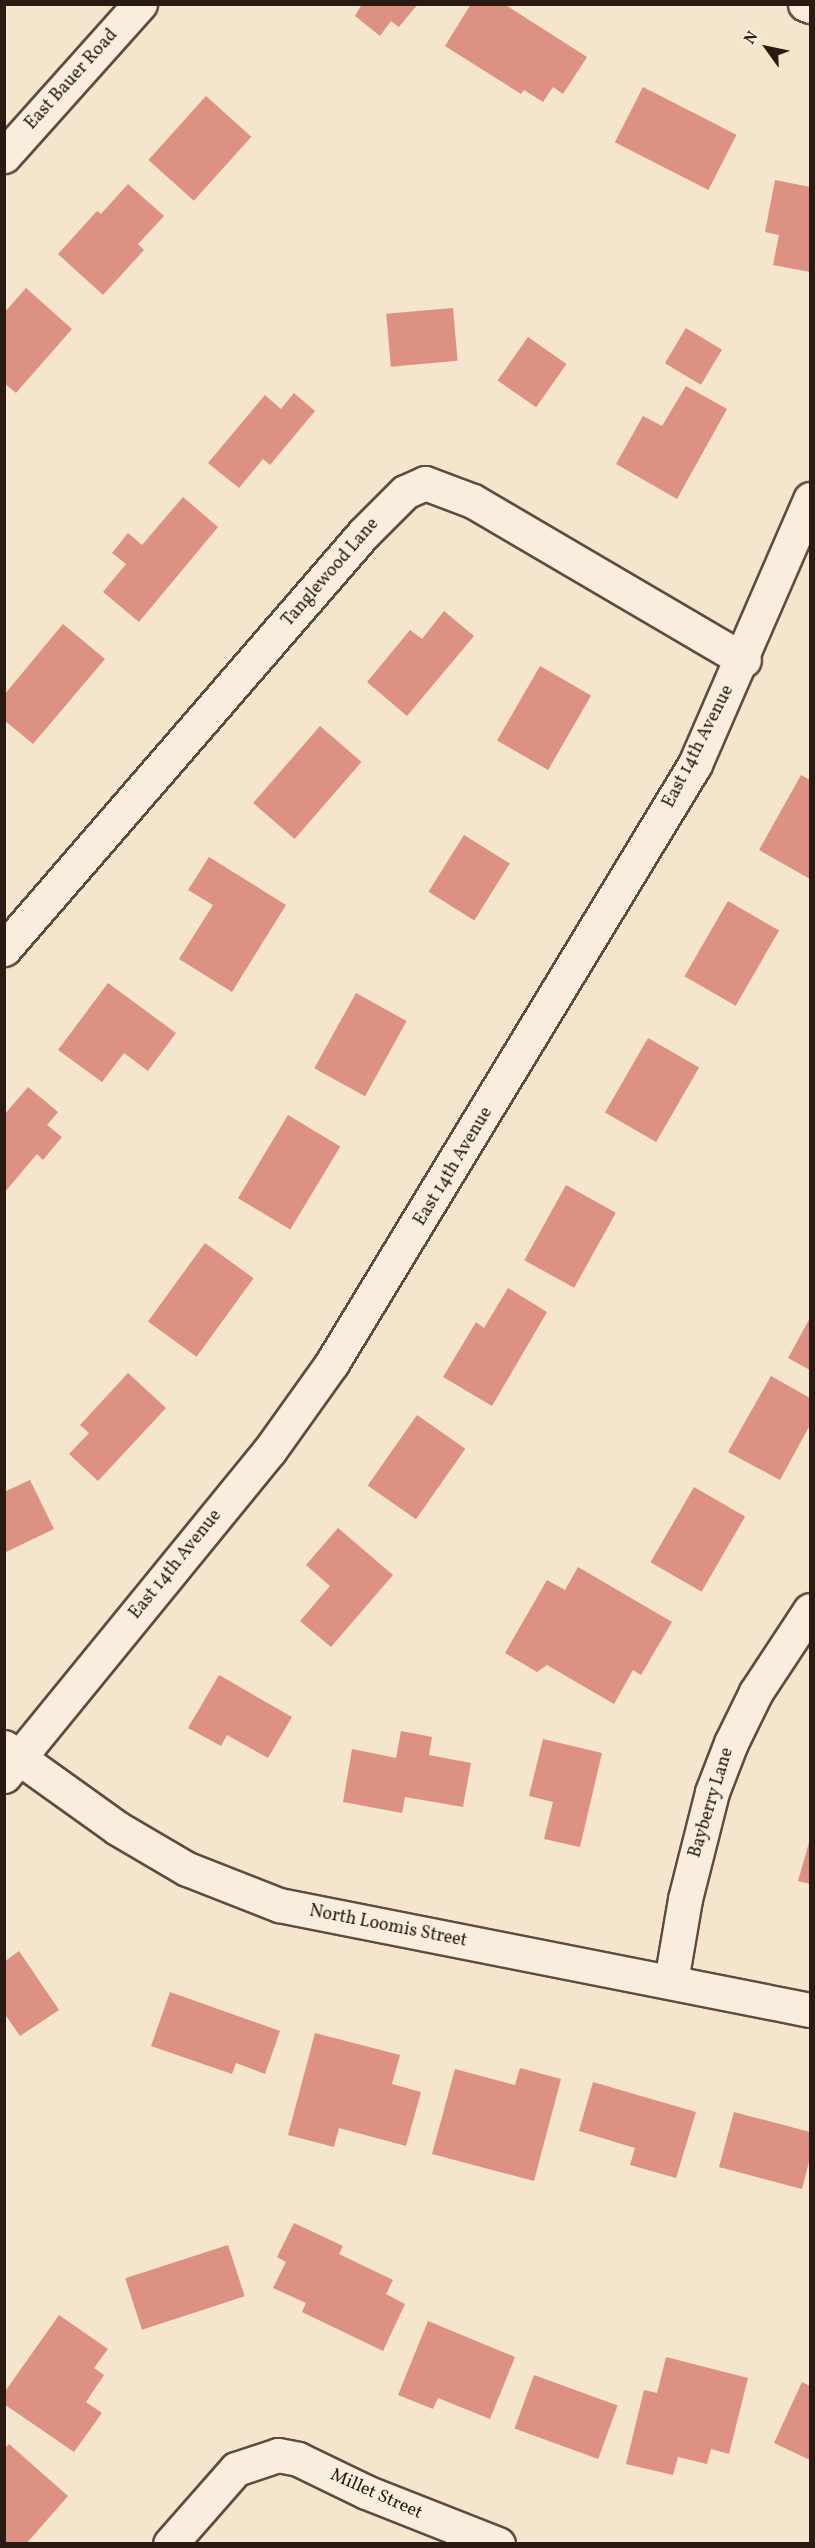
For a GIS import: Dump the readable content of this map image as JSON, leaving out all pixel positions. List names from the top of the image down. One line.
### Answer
{"streets":{"street":["East Bauer Road","Tanglewood Lane","East 14th Avenue","Bayberry Lane","North Loomis Street","Millet Street"]},"crossings":[["Tanglewood Lane","East 14th Avenue"],["East 14th Avenue","North Loomis Street"],["Bayberry Lane","North Loomis Street"]],"north":"top left"}
